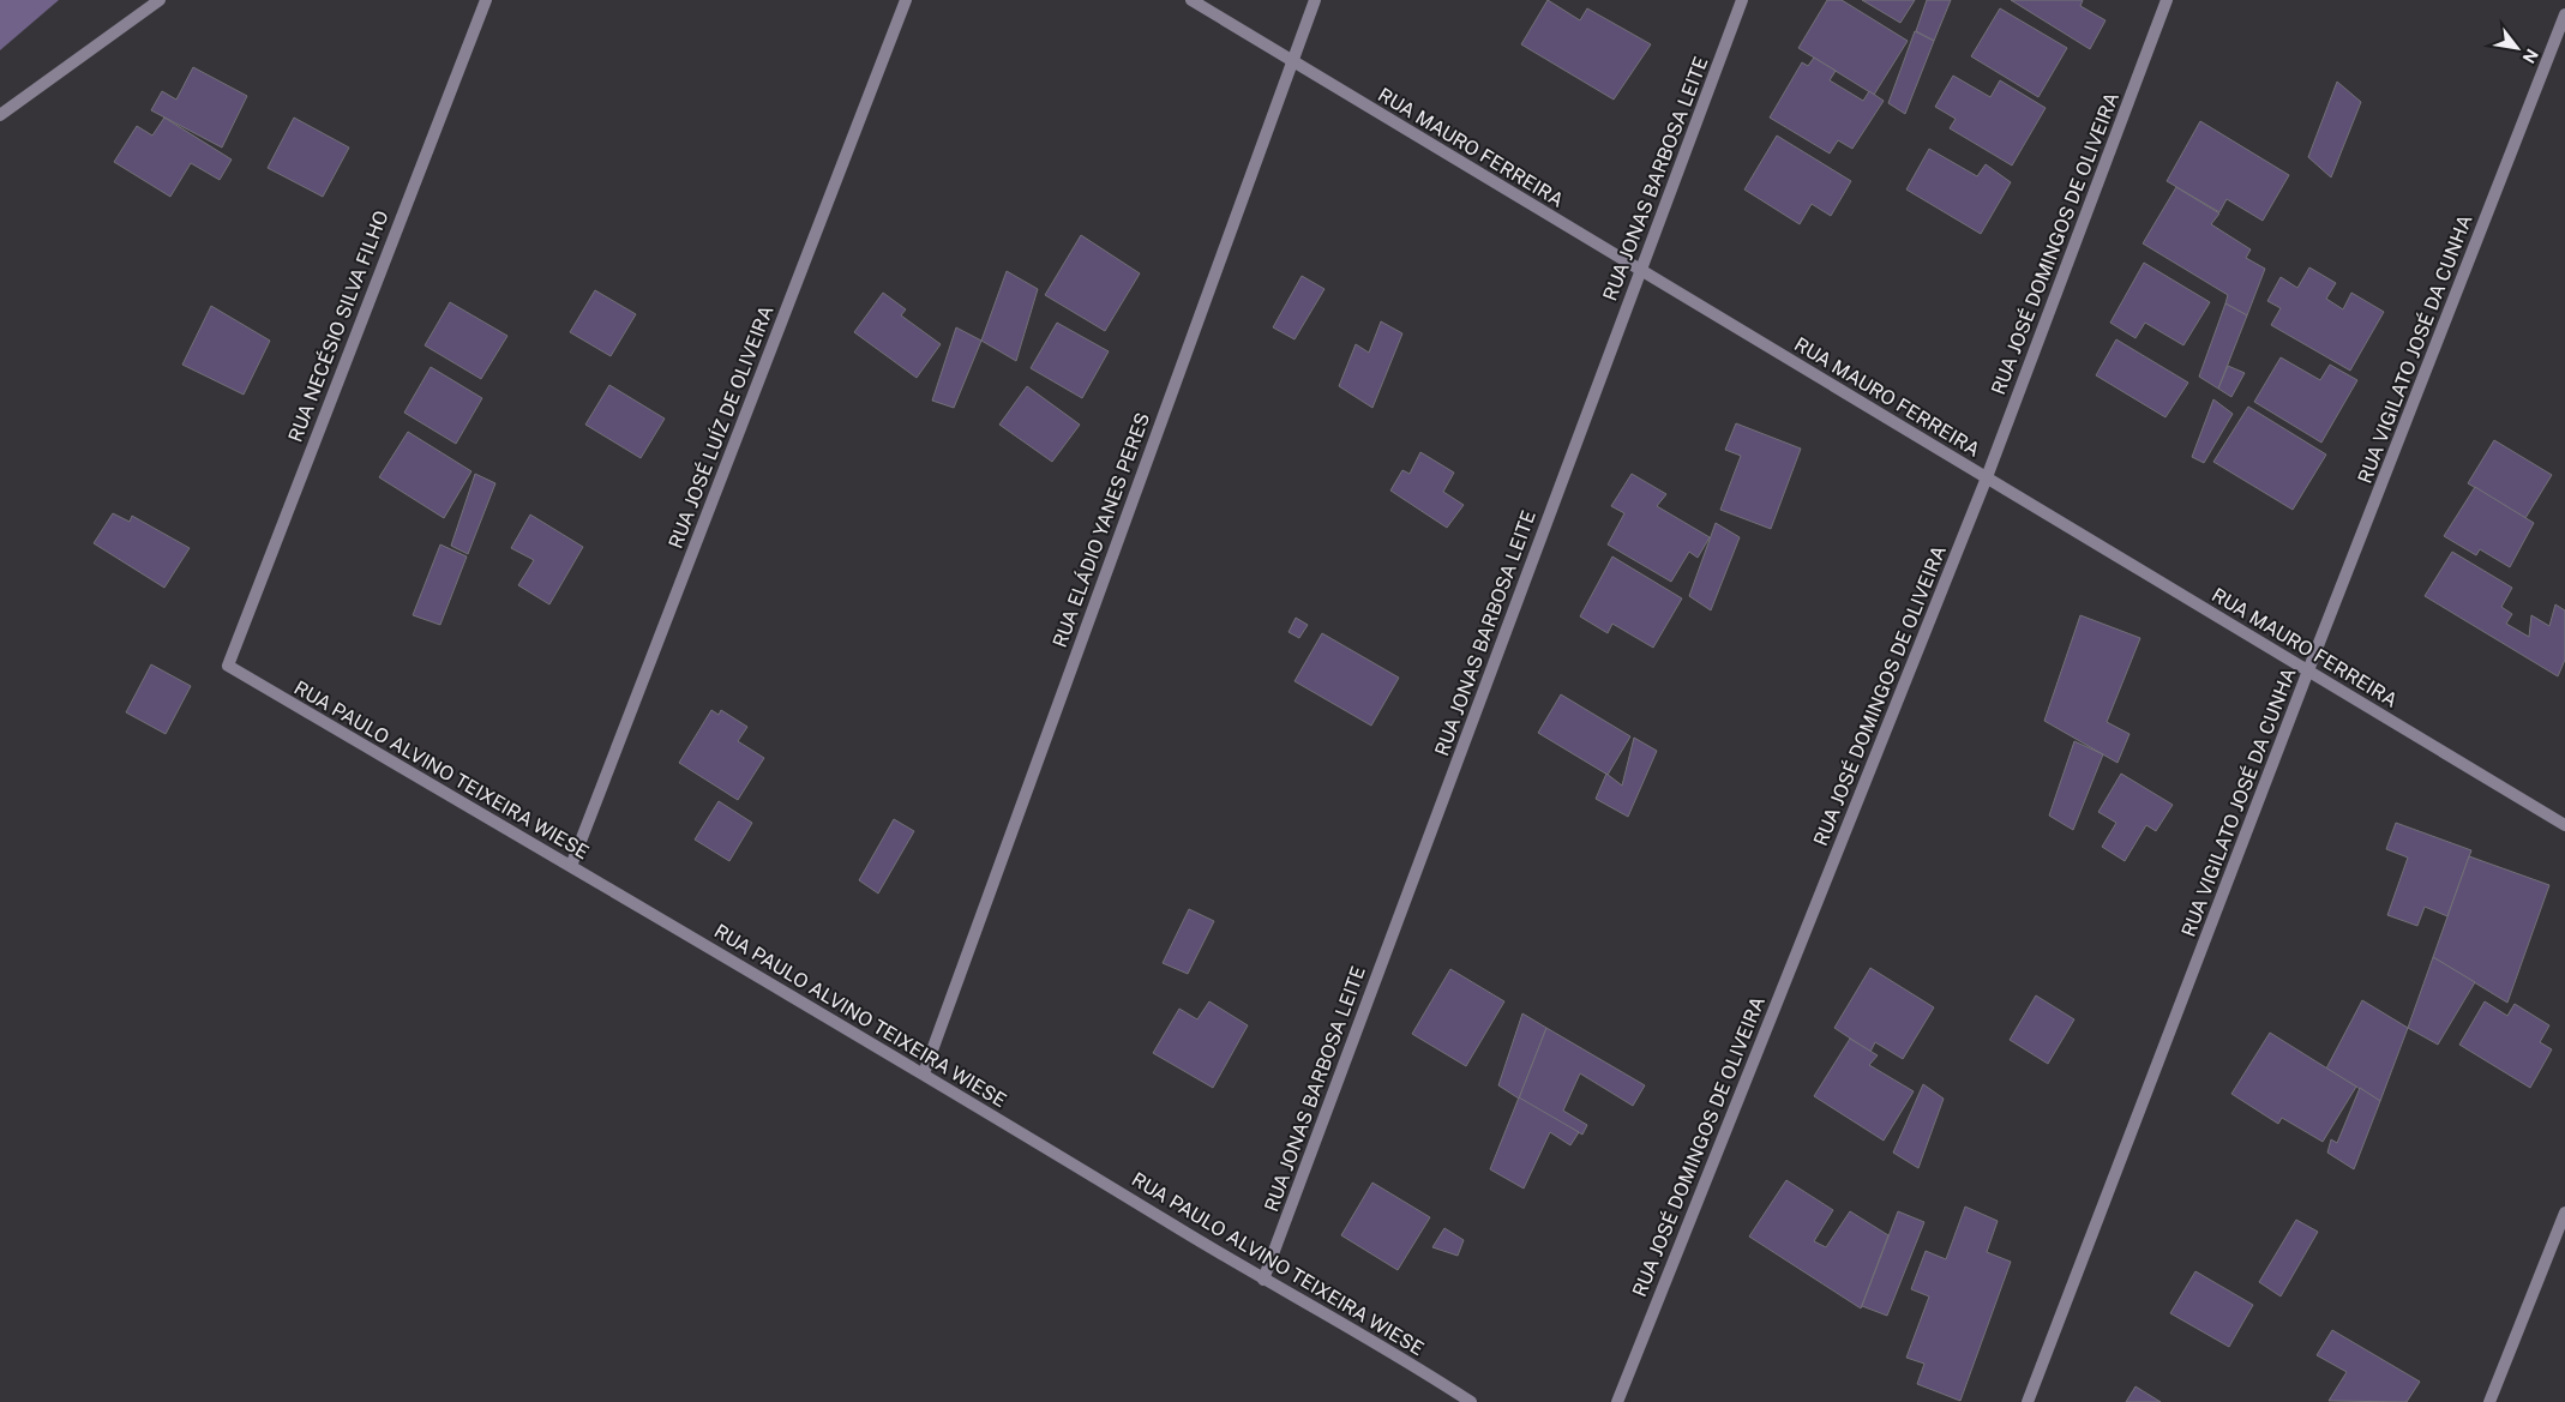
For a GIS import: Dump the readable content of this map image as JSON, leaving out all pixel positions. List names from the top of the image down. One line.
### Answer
{"streets":{"street":["RUA MAURO FERREIRA","RUA JONAS BARBOSA LEITE","RUA JOSÉ DOMINGOS DE OLIVEIRA","RUA NECÉSIO SILVA FILHO","RUA VIGILATO JOSÉ DA CUNHA","RUA JOSÉ LUÍZ DE OLIVEIRA","RUA ELÁDIO YANES PERES","RUA PAULO ALVINO TEIXEIRA WIESE"]},"crossings":[["RUA MAURO FERREIRA","RUA JONAS BARBOSA LEITE"],["RUA MAURO FERREIRA","RUA JOSÉ DOMINGOS DE OLIVEIRA"],["RUA MAURO FERREIRA","RUA VIGILATO JOSÉ DA CUNHA"],["RUA MAURO FERREIRA","RUA ELÁDIO YANES PERES"],["RUA JONAS BARBOSA LEITE","RUA PAULO ALVINO TEIXEIRA WIESE"],["RUA NECÉSIO SILVA FILHO","RUA PAULO ALVINO TEIXEIRA WIESE"],["RUA JOSÉ LUÍZ DE OLIVEIRA","RUA PAULO ALVINO TEIXEIRA WIESE"],["RUA ELÁDIO YANES PERES","RUA PAULO ALVINO TEIXEIRA WIESE"]],"north":"bottom right"}
